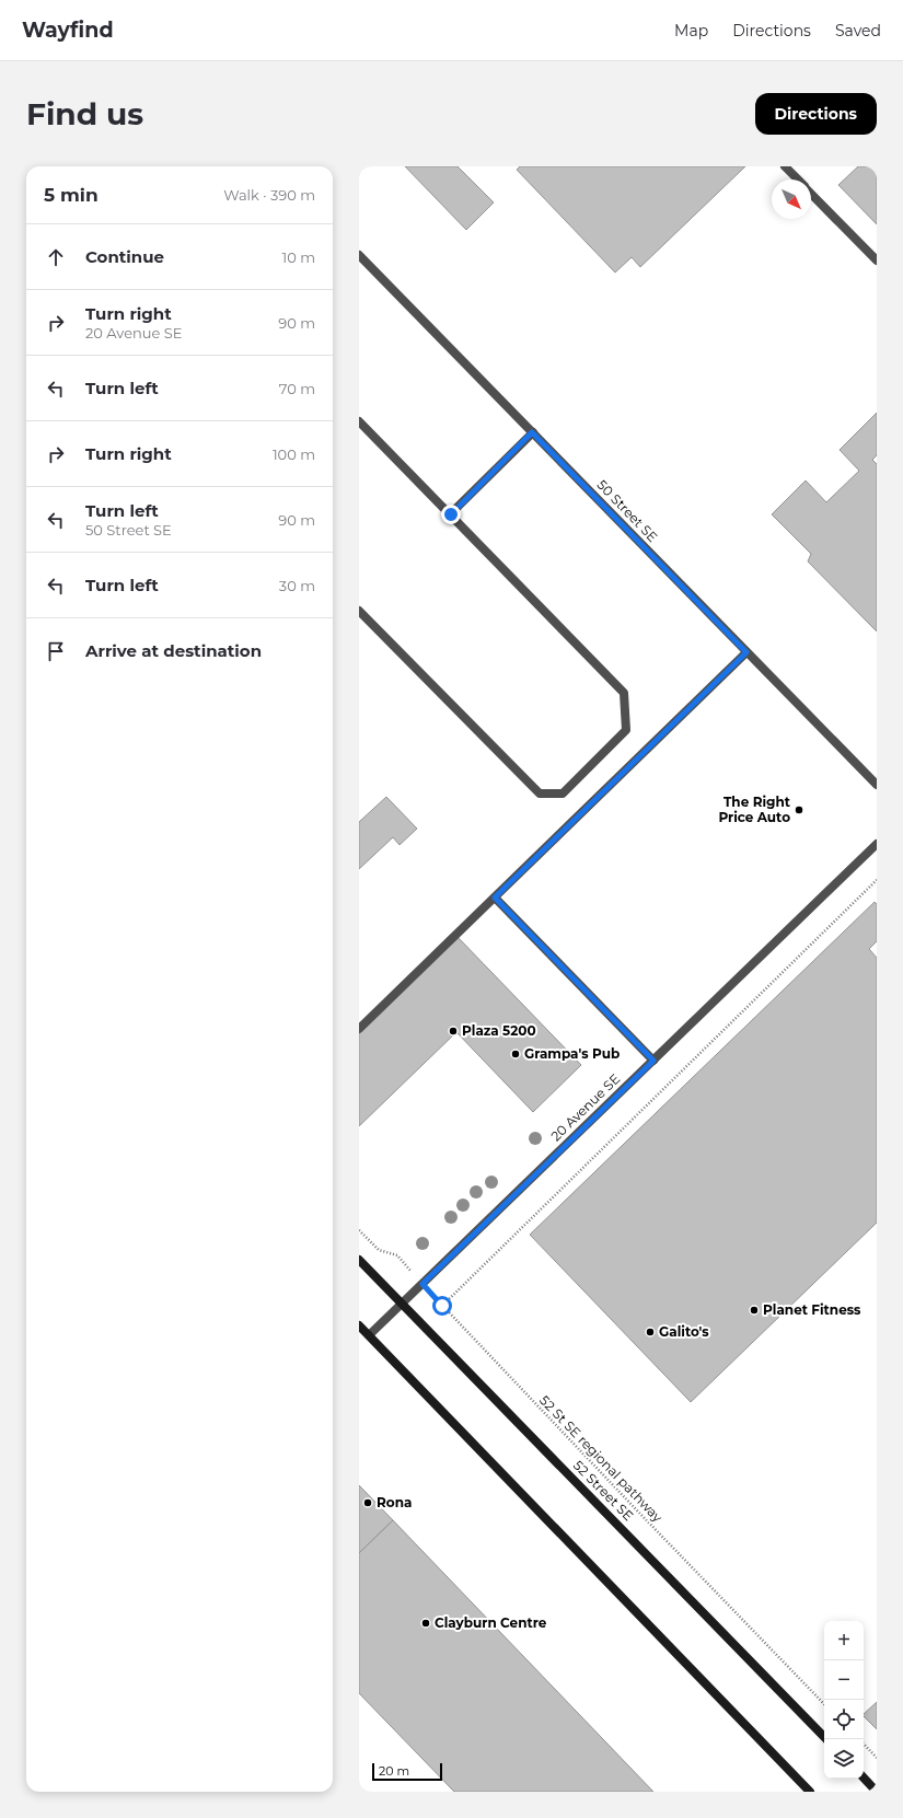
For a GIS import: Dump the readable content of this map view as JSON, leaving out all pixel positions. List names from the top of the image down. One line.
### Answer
{"streets":{"main road":["52 Street SE"],"street":["50 Street SE","20 Avenue SE"],"path":["52 St SE regional pathway"]},"crossings":[["20 Avenue SE","52 St SE regional pathway"],["20 Avenue SE","52 Street SE"]],"places":["The Right Price Auto","Plaza 5200","Grampa's Pub","Planet Fitness","Galito's","Rona","Clayburn Centre"],"scale_bar":"20 m","north":"bottom right","page":{"header":"Wayfind","nav":["Map","Directions","Saved"],"buttons":"Directions","title":"Find us","heading":["5 min","Walk · 390 m"],"list":[["Continue","10 m"],["Turn right","20 Avenue SE","90 m"],["Turn left","70 m"],["Turn right","100 m"],["Turn left","50 Street SE","90 m"],["Turn left","30 m"],"Arrive at destination"],"map_buttons":["+","−"],"scale":"20 m"}}
